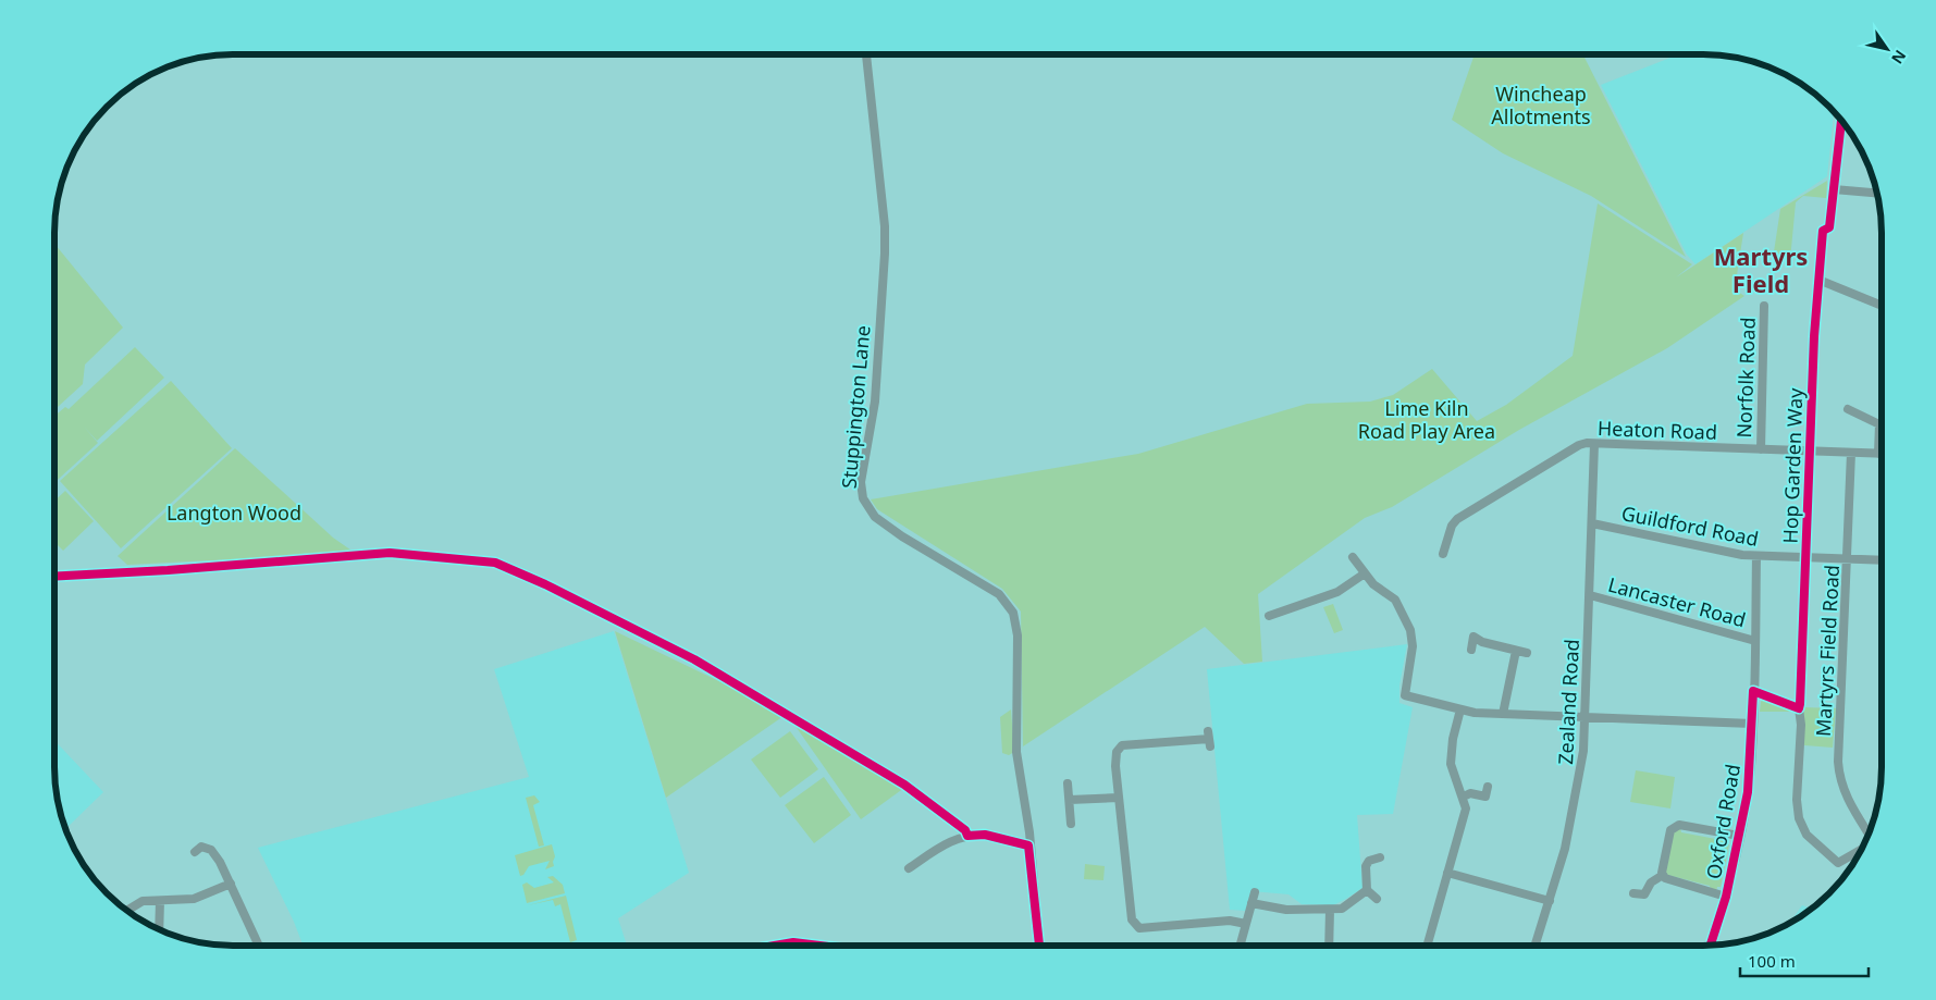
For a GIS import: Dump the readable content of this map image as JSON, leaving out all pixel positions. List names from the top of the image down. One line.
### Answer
{"streets":{"street":["Norfolk Road","Stuppington Lane","Heaton Road","Guildford Road","Lancaster Road","Martyrs Field Road","Zealand Road","Oxford Road"],"cycle path":["Hop Garden Way"]},"crossings":[["Norfolk Road","Heaton Road"],["Heaton Road","Martyrs Field Road"],["Heaton Road","Zealand Road"],["Guildford Road","Martyrs Field Road"],["Guildford Road","Zealand Road"],["Guildford Road","Oxford Road"],["Lancaster Road","Zealand Road"],["Lancaster Road","Oxford Road"]],"districts":["Martyrs Field"],"parks":["Wincheap Allotments","Lime Kiln Road Play Area","Langton Wood"],"scale_bar":"100 m","north":"bottom right"}
